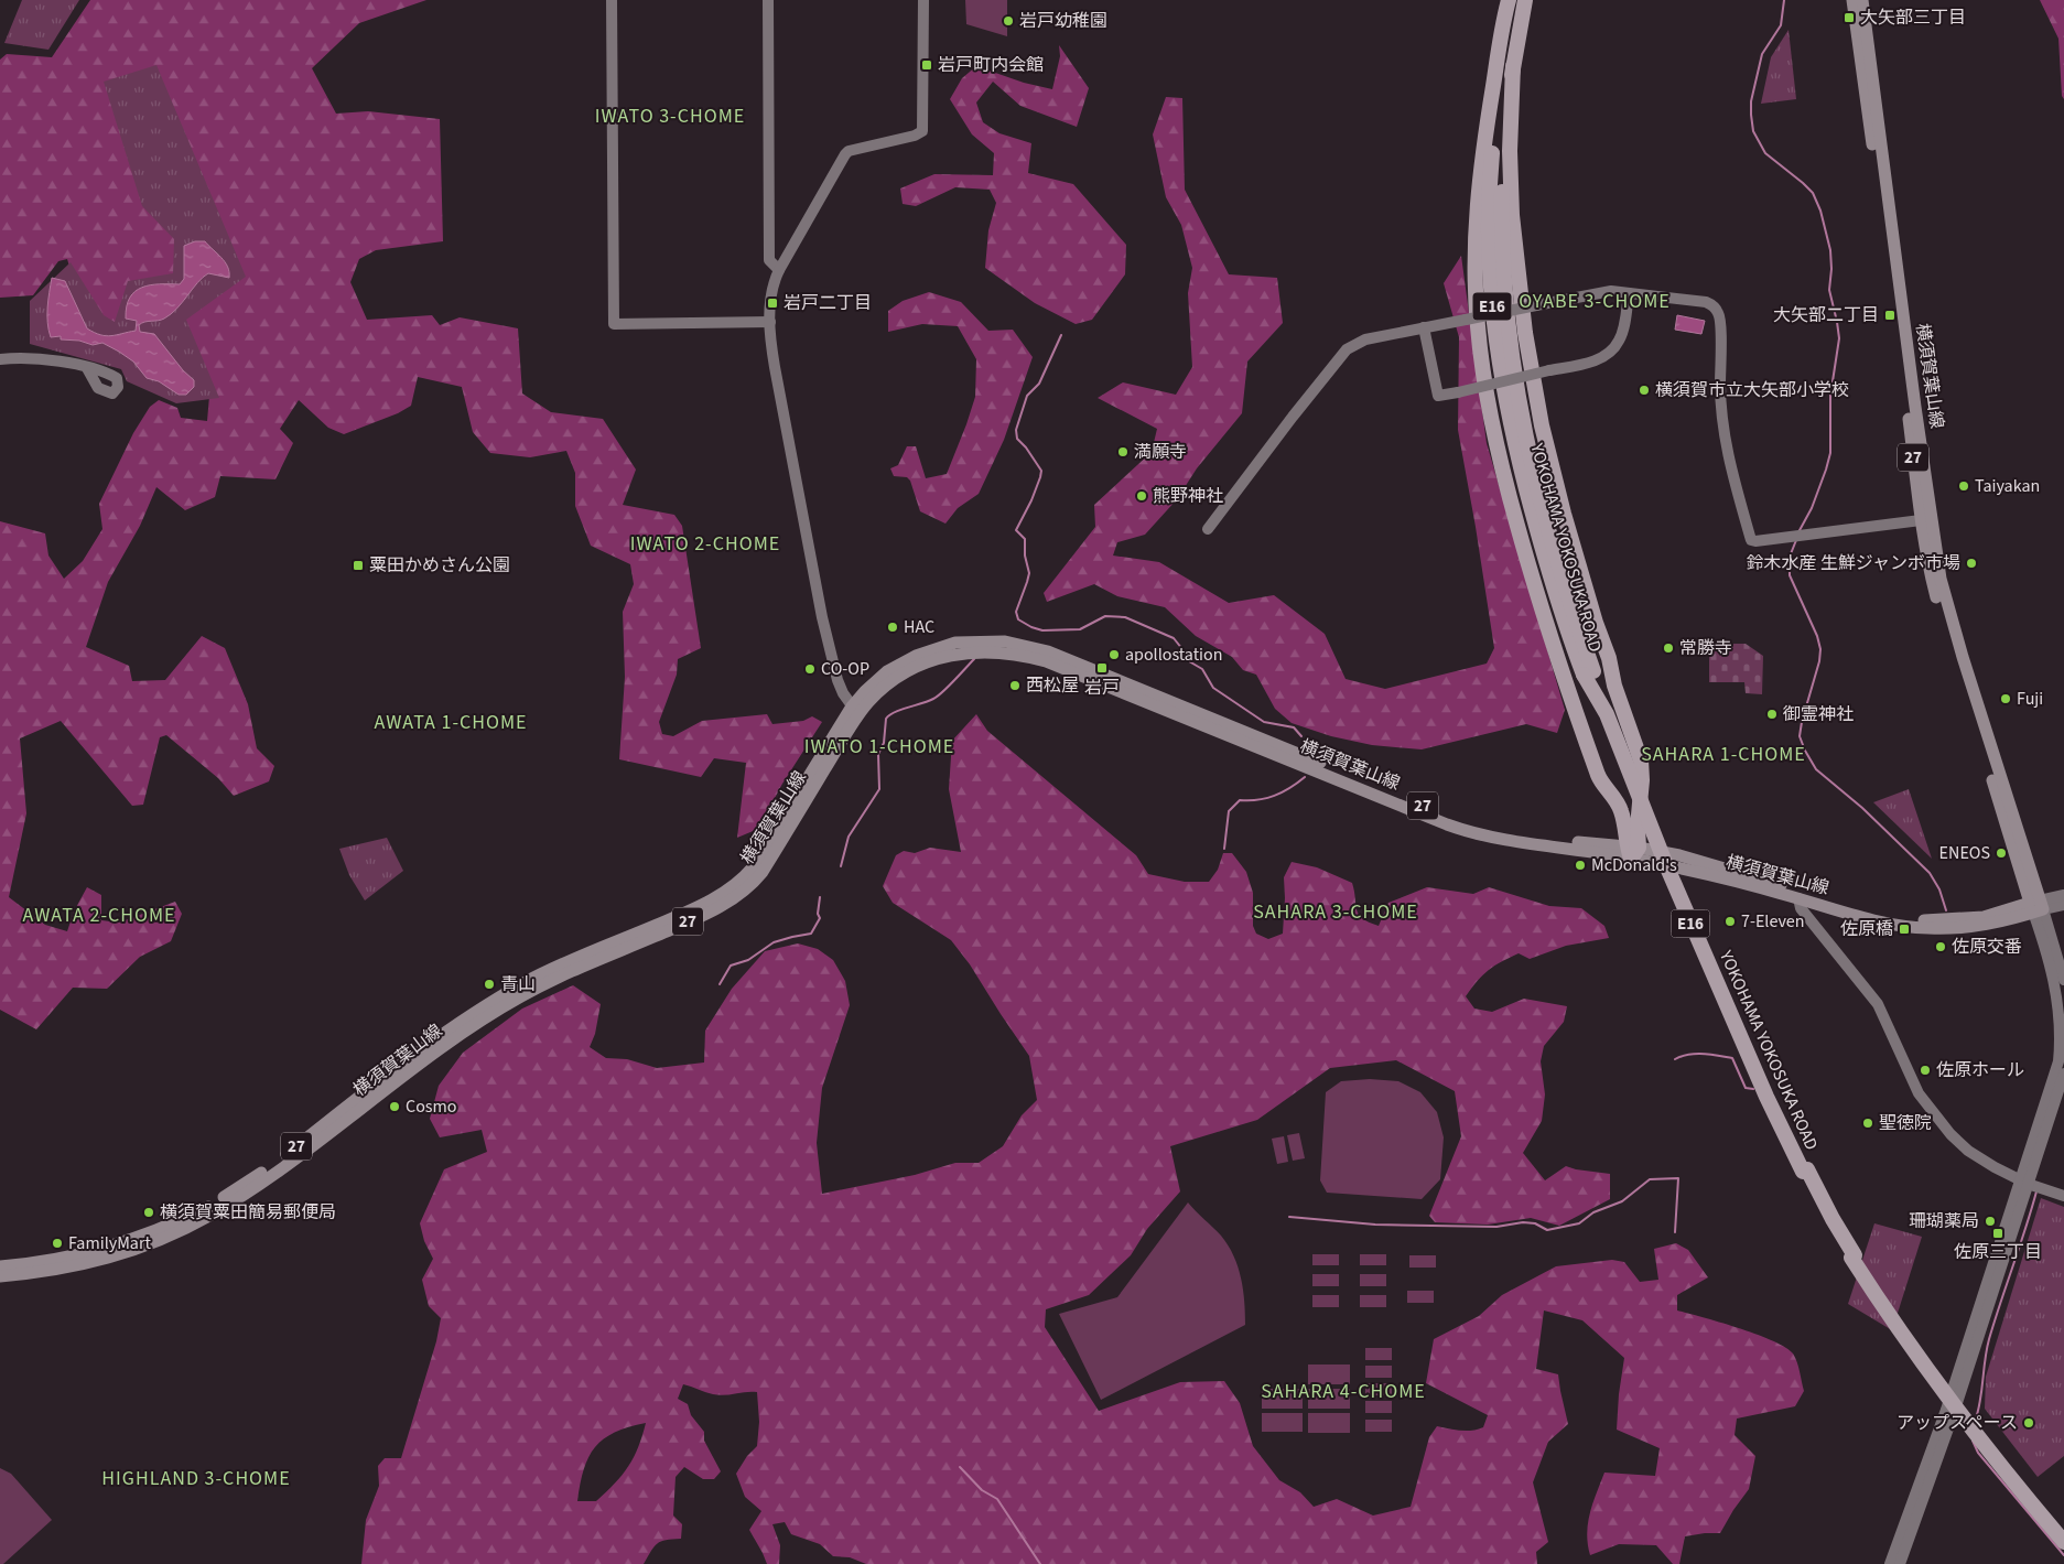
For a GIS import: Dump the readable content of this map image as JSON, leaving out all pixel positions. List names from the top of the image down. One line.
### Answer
{"streets":{"highway":["E16","YOKOHAMA YOKOSUKA ROAD"],"main road":["横須賀葉山線","27"]},"districts":["IWATO 3-CHOME","OYABE 3-CHOME","IWATO 2-CHOME","AWATA 1-CHOME","IWATO 1-CHOME","SAHARA 1-CHOME","SAHARA 3-CHOME","AWATA 2-CHOME","SAHARA 4-CHOME","HIGHLAND 3-CHOME"],"places":{"transit":["大矢部三丁目","岩戸町内会館","岩戸二丁目","大矢部二丁目","粟田かめさん公園","岩戸","佐原橋","佐原三丁目"],"other":["岩戸幼稚園","横須賀市立大矢部小学校","満願寺","Taiyakan","熊野神社","鈴木水産 生鮮ジャンボ市場","HAC","常勝寺","apollostation","CO-OP","西松屋","Fuji","御霊神社","ENEOS","McDonald's","7-Eleven","佐原交番","青山","佐原ホール","Cosmo","聖徳院","横須賀粟田簡易郵便局","珊瑚薬局","FamilyMart","アップスペース"]}}
